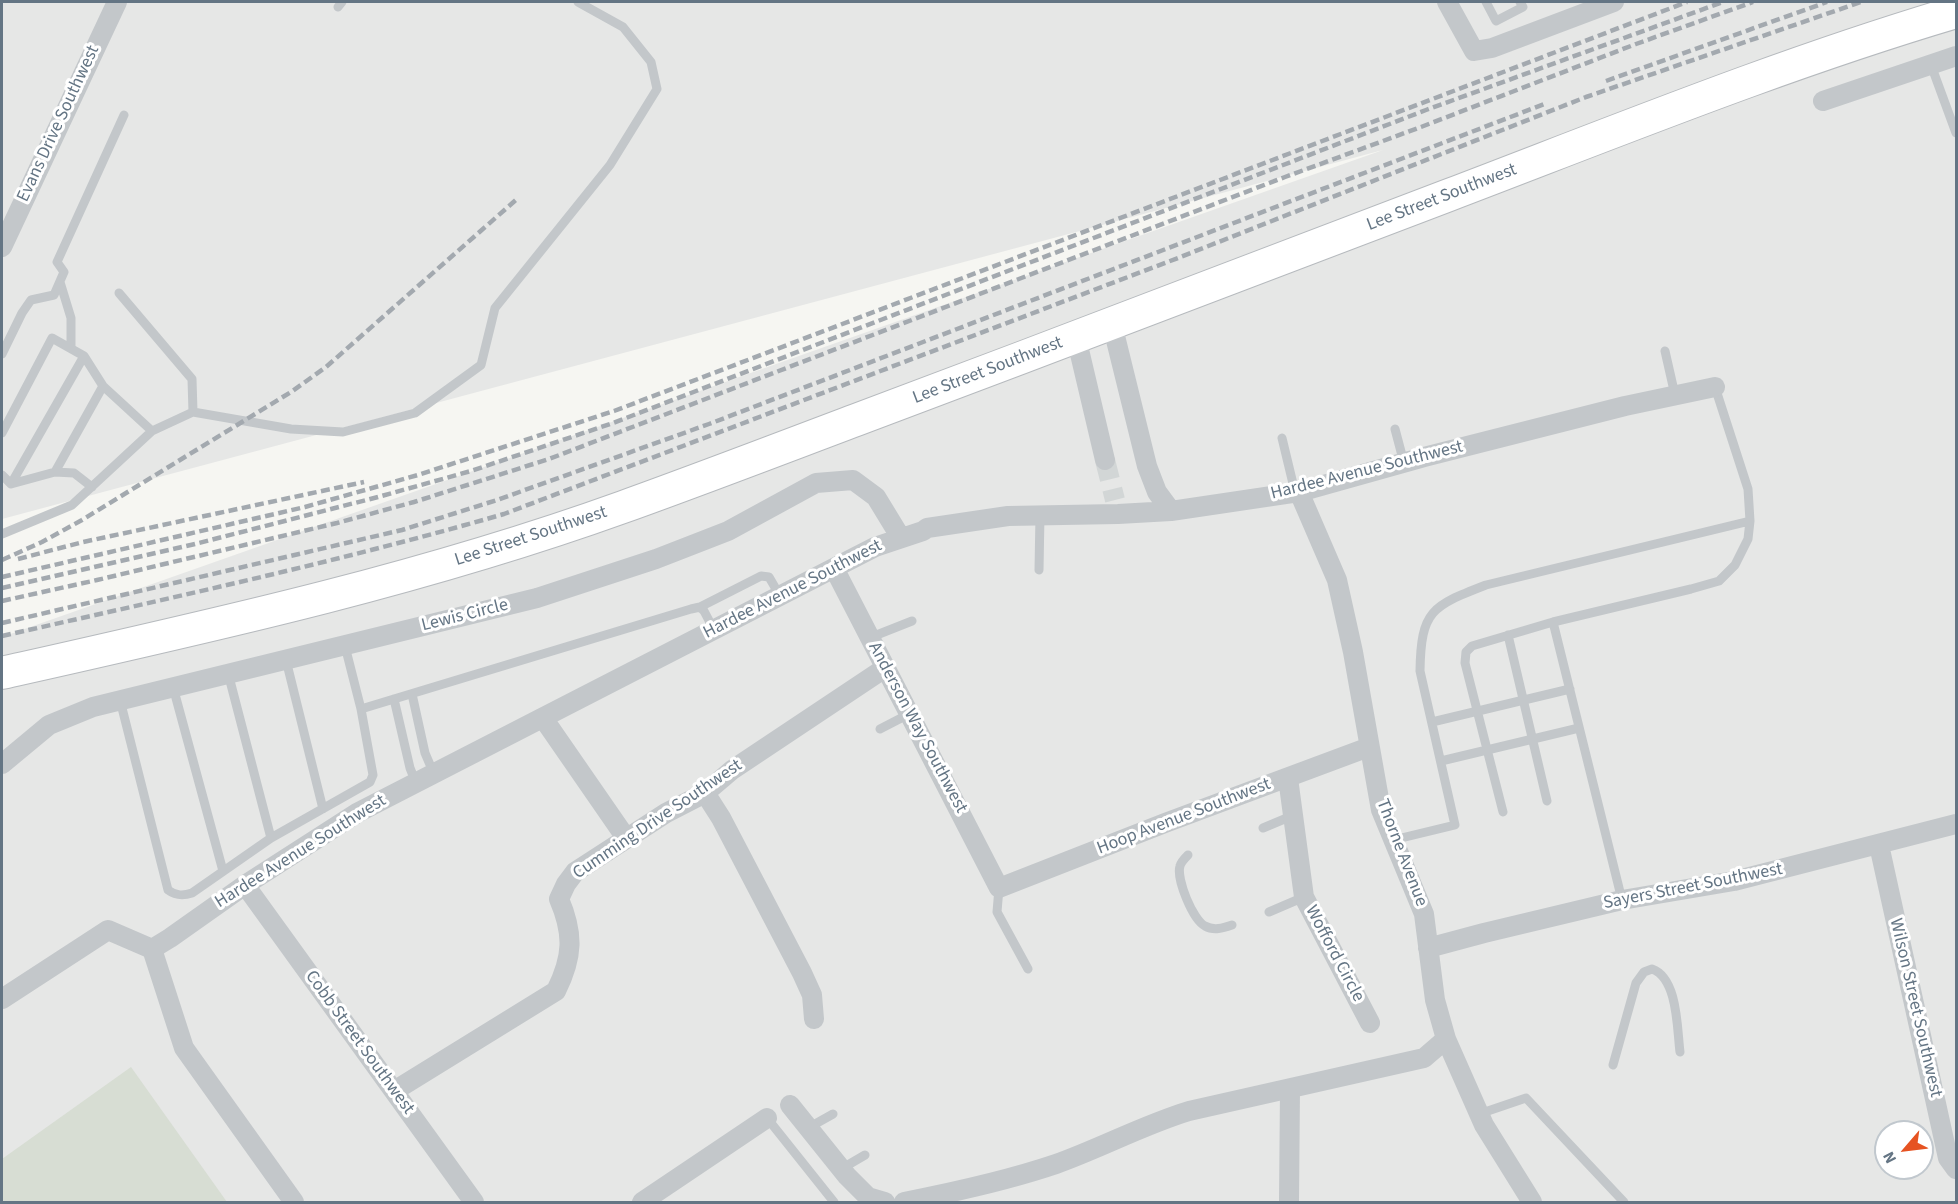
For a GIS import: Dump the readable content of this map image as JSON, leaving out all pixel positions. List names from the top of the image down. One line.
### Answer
{"streets":{"main road":["Lee Street Southwest"],"street":["Evans Drive Southwest","Hardee Avenue Southwest","Lewis Circle","Anderson Way Southwest","Hoop Avenue Southwest","Cumming Drive Southwest","Thorne Avenue","Sayers Street Southwest","Wofford Circle","Wilson Street Southwest","Cobb Street Southwest"]},"crossings":[["Hardee Avenue Southwest","Lewis Circle"],["Hardee Avenue Southwest","Anderson Way Southwest"],["Hardee Avenue Southwest","Thorne Avenue"],["Hardee Avenue Southwest","Cobb Street Southwest"],["Anderson Way Southwest","Hoop Avenue Southwest"],["Anderson Way Southwest","Cumming Drive Southwest"],["Hoop Avenue Southwest","Thorne Avenue"],["Hoop Avenue Southwest","Wofford Circle"],["Cumming Drive Southwest","Cobb Street Southwest"],["Thorne Avenue","Sayers Street Southwest"],["Sayers Street Southwest","Wilson Street Southwest"]],"north":"bottom left"}
